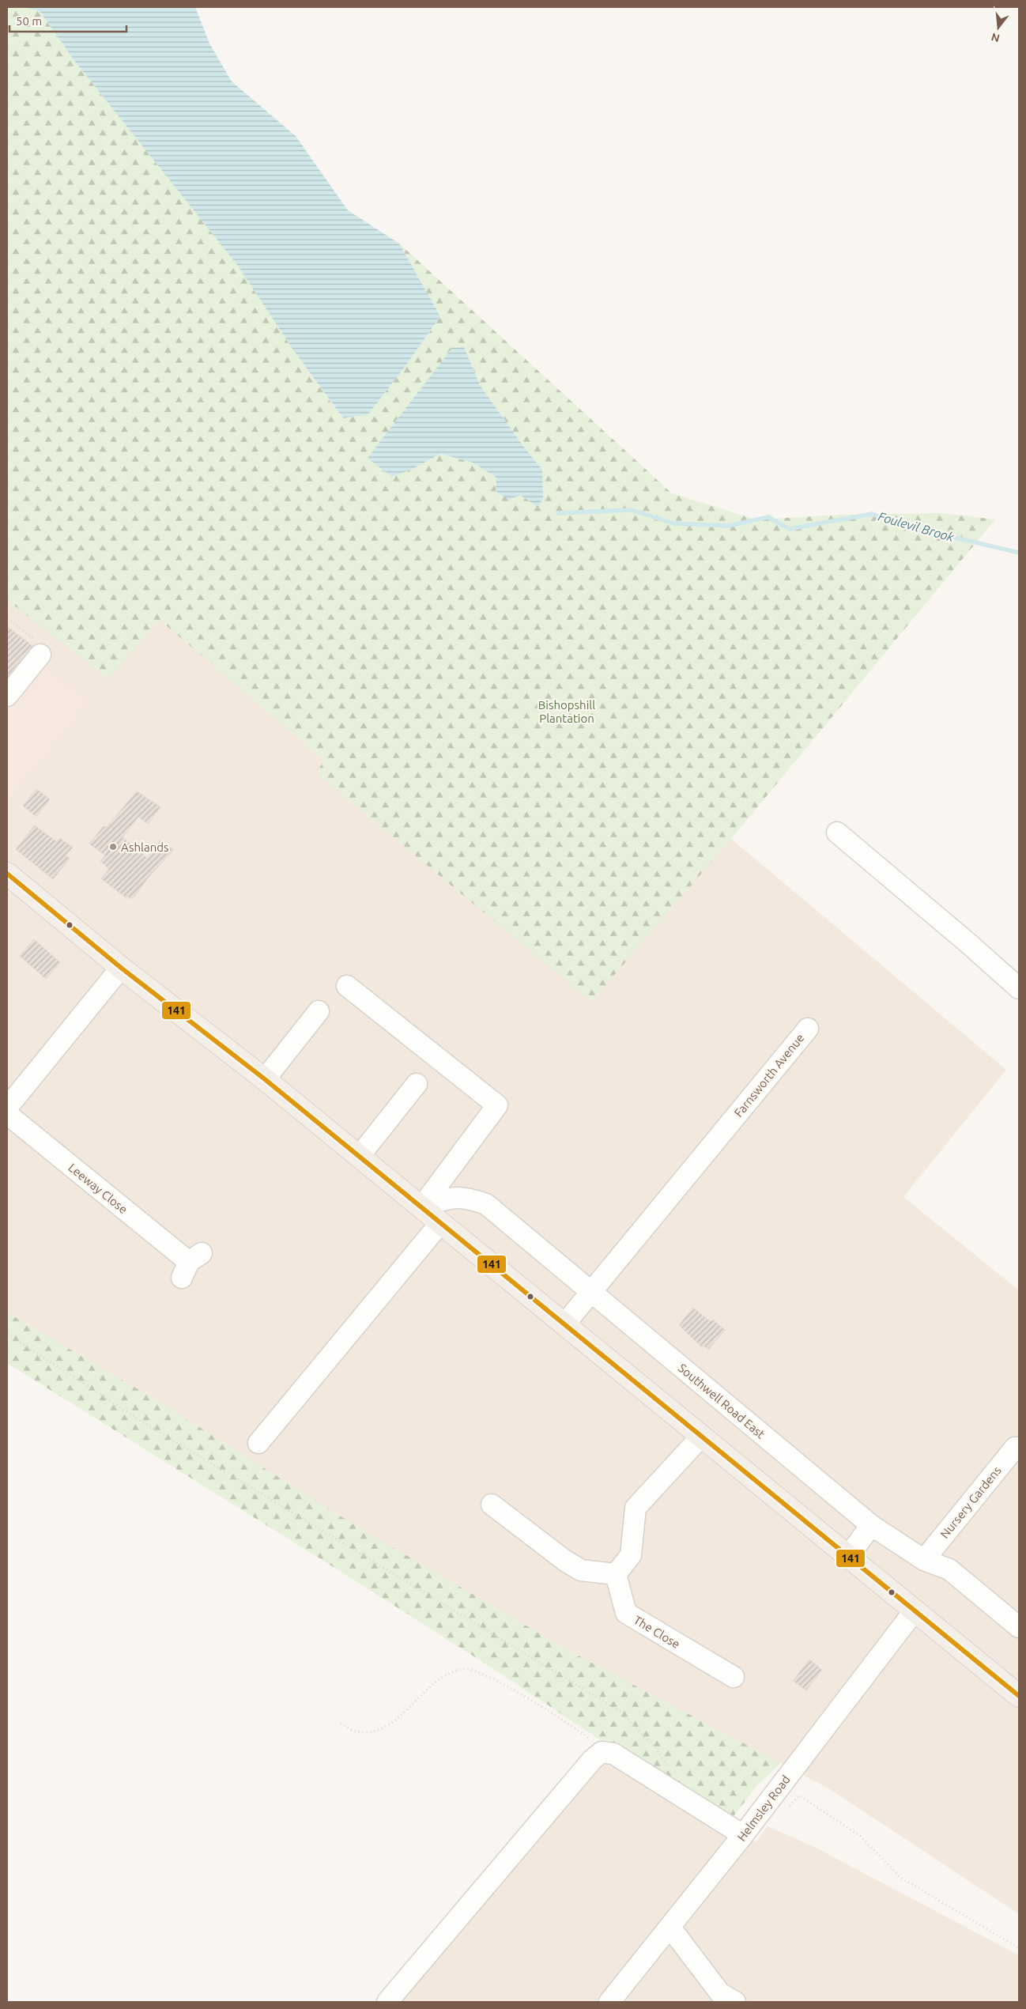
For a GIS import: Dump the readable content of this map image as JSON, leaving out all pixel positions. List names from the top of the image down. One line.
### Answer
{"streets":{"street":["Farnsworth Avenue","Leeway Close","Southwell Road East","Nursery Gardens","The Close","Helmsley Road"]},"crossings":[["Farnsworth Avenue","Southwell Road East"],["Southwell Road East","Nursery Gardens"]],"water":["Foulevil Brook"],"parks":["Bishopshill Plantation"],"places":["Ashlands"],"lines":["transit line 141"],"scale_bar":"50 m","north":"bottom"}
